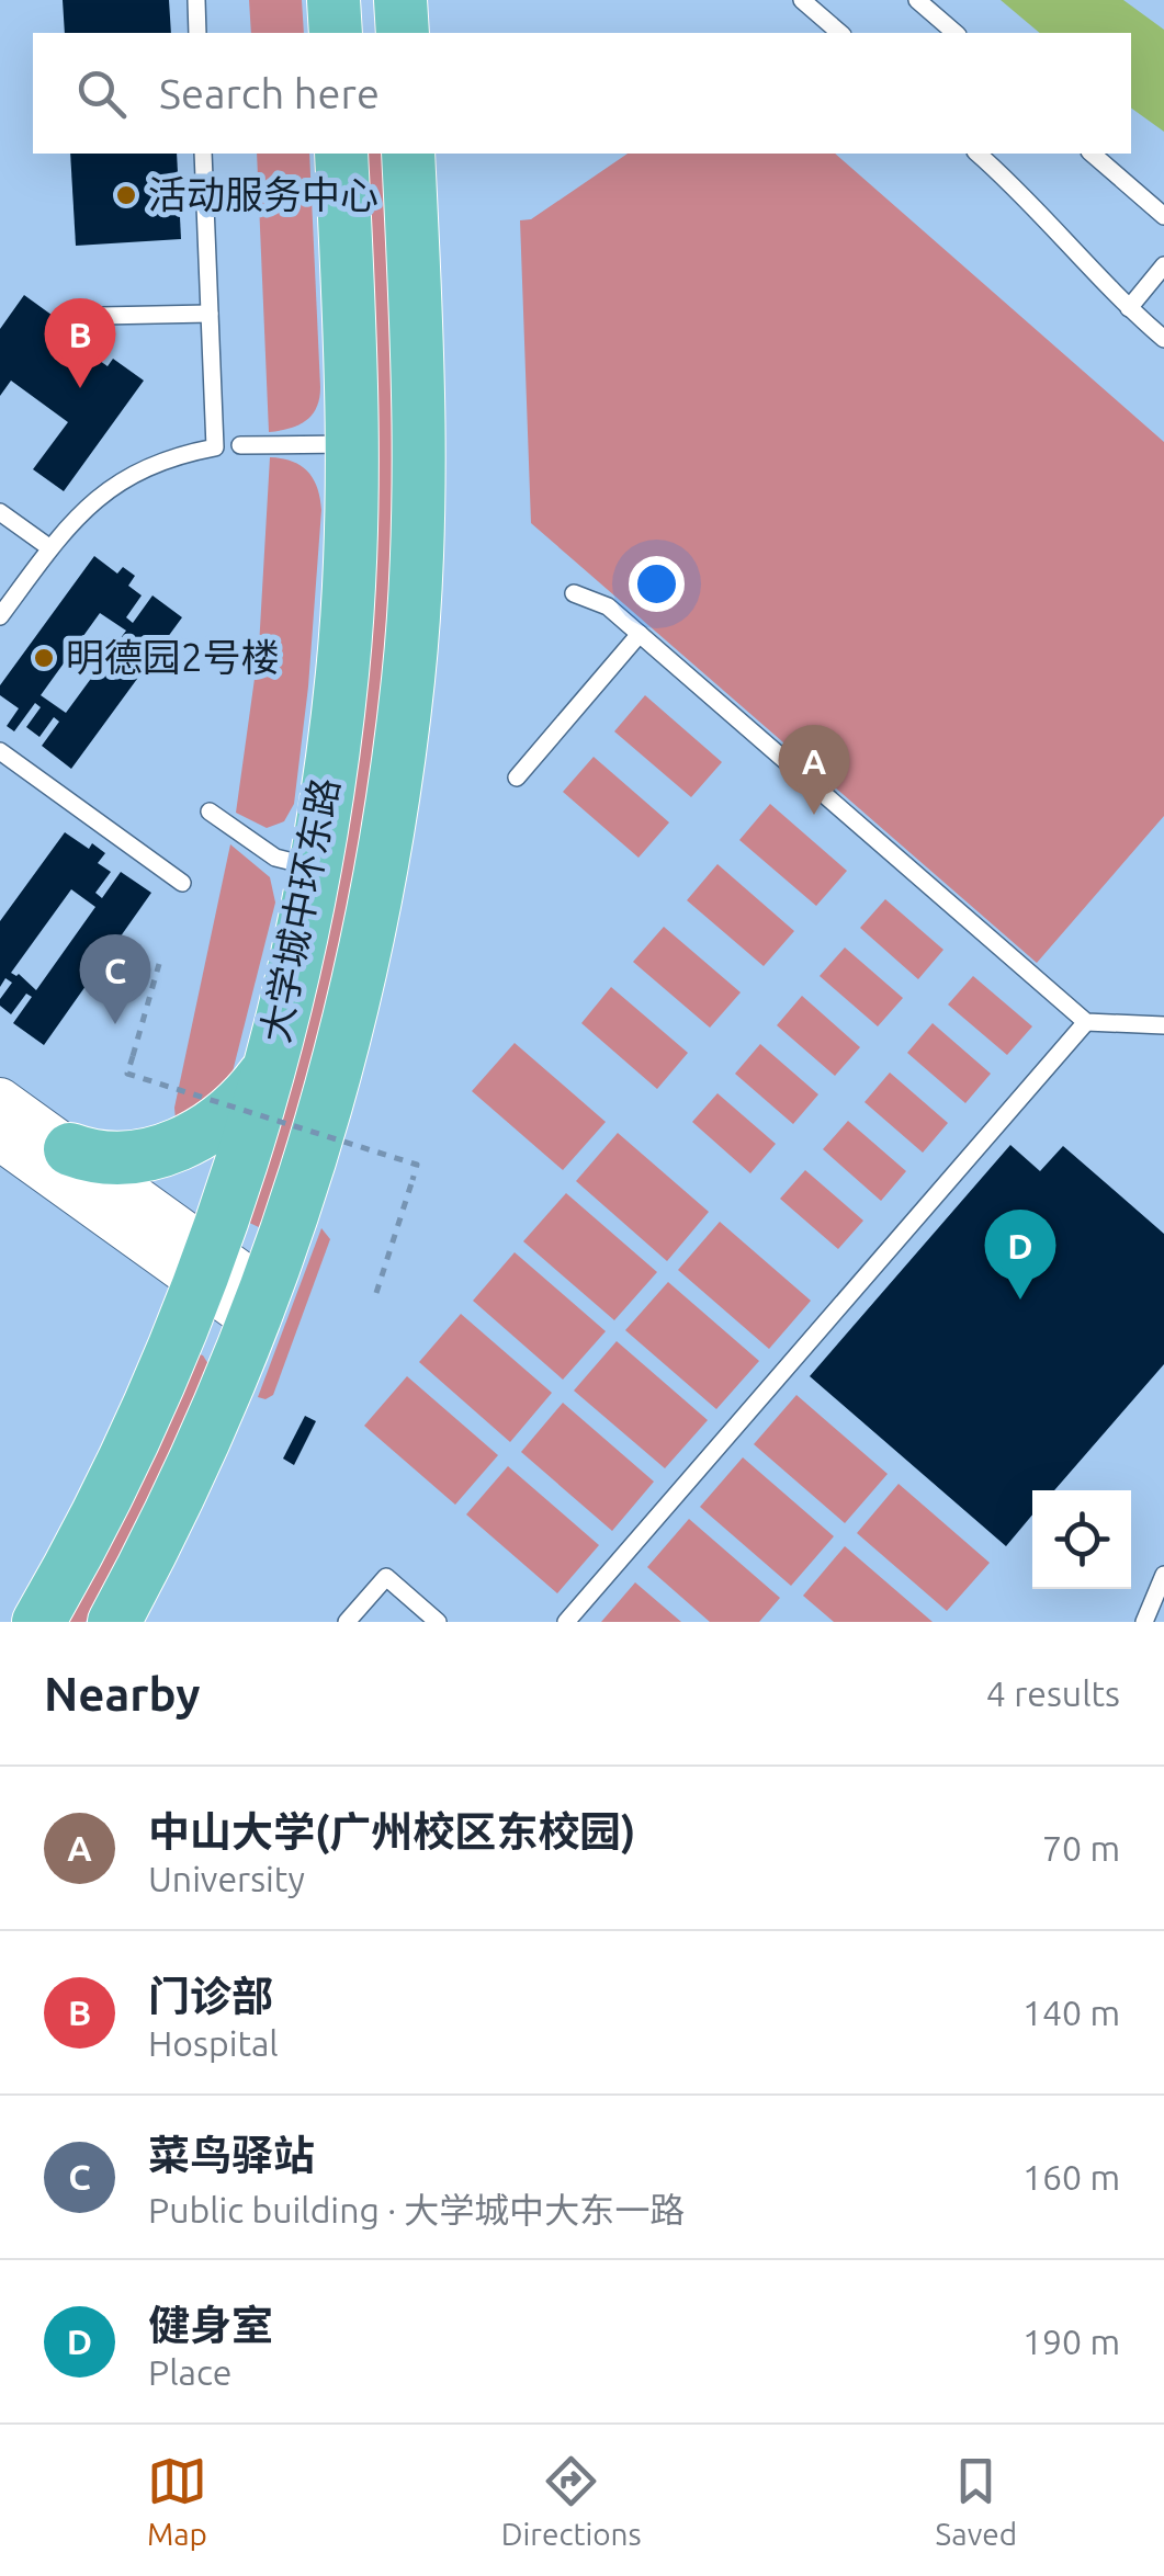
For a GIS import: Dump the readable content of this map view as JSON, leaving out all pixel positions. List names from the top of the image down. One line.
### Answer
{"streets":{"main road":["大学城中环东路"]},"places":["活动服务中心","明德园2号楼"],"page":{"search":"Search here","pins":["B","A","C","D"],"heading":["Nearby","4 results"],"list":[{"mark":"A","name":"中山大学(广州校区东校园)","note":"University","value":"70 m"},{"mark":"B","name":"门诊部","note":"Hospital","value":"140 m"},{"mark":"C","name":"菜鸟驿站","note":"Public building · 大学城中大东一路","value":"160 m"},{"mark":"D","name":"健身室","note":"Place","value":"190 m"}],"nav":["Map","Directions","Saved"]}}
